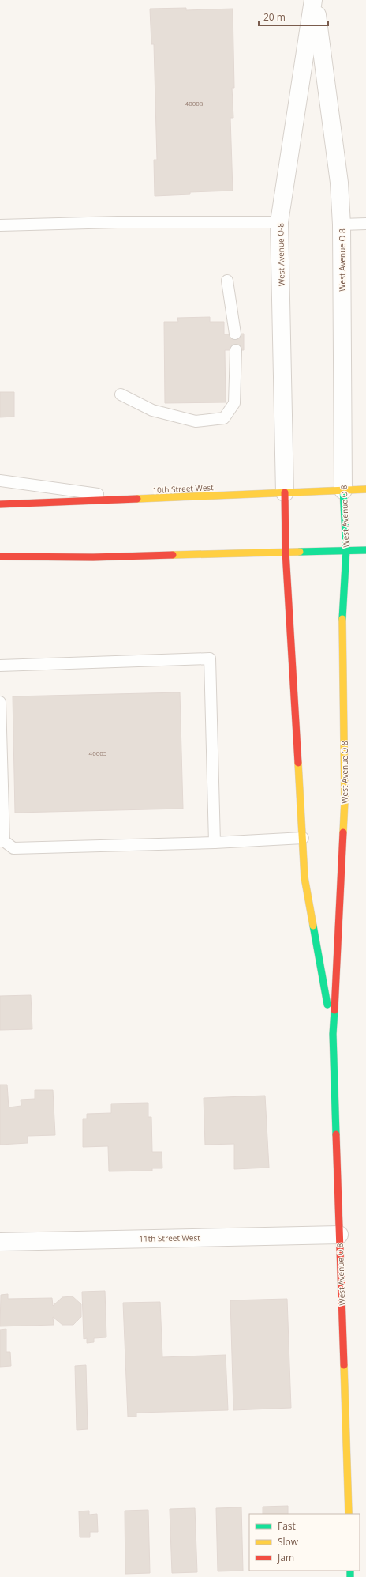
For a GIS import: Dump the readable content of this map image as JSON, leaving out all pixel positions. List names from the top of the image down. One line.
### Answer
{"streets":{"street":["West Avenue O-8","West Avenue O 8","10th Street West","11th Street West"]},"crossings":[["West Avenue O-8","West Avenue O 8"],["West Avenue O-8","10th Street West"],["West Avenue O 8","10th Street West"],["West Avenue O 8","11th Street West"]],"house_numbers":["40008","40005"],"legend":["Fast","Slow","Jam"],"scale_bar":"20 m"}
